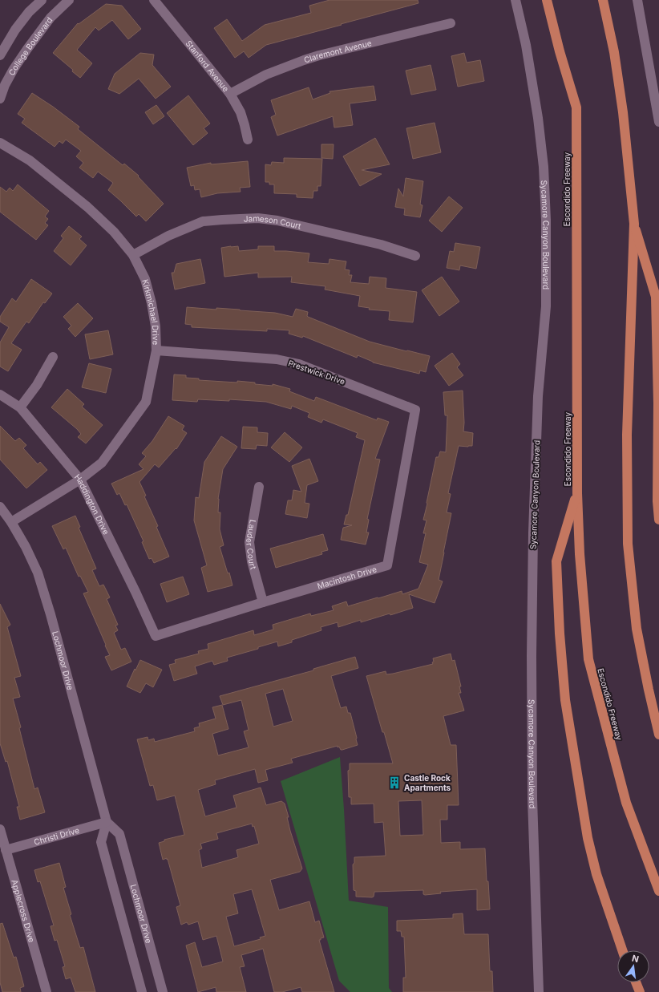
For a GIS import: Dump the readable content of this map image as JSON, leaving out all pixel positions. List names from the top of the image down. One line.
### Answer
{"streets":{"highway":["Escondido Freeway"],"street":["College Boulevard","Claremont Avenue","Stanford Avenue","Jameson Court","Sycamore Canyon Boulevard","Kirkmichael Drive","Prestwick Drive","Haddington Drive","Lauder Court","Macintosh Drive","Lochmoor Drive","Christi Drive","Applecross Drive"]},"crossings":[["Claremont Avenue","Stanford Avenue"],["Jameson Court","Kirkmichael Drive"],["Kirkmichael Drive","Prestwick Drive"],["Kirkmichael Drive","Haddington Drive"],["Kirkmichael Drive","Lochmoor Drive"],["Prestwick Drive","Macintosh Drive"],["Haddington Drive","Macintosh Drive"],["Lauder Court","Macintosh Drive"],["Lochmoor Drive","Christi Drive"],["Christi Drive","Applecross Drive"]],"places":{"building":["Castle Rock Apartments"]},"north":"top"}
